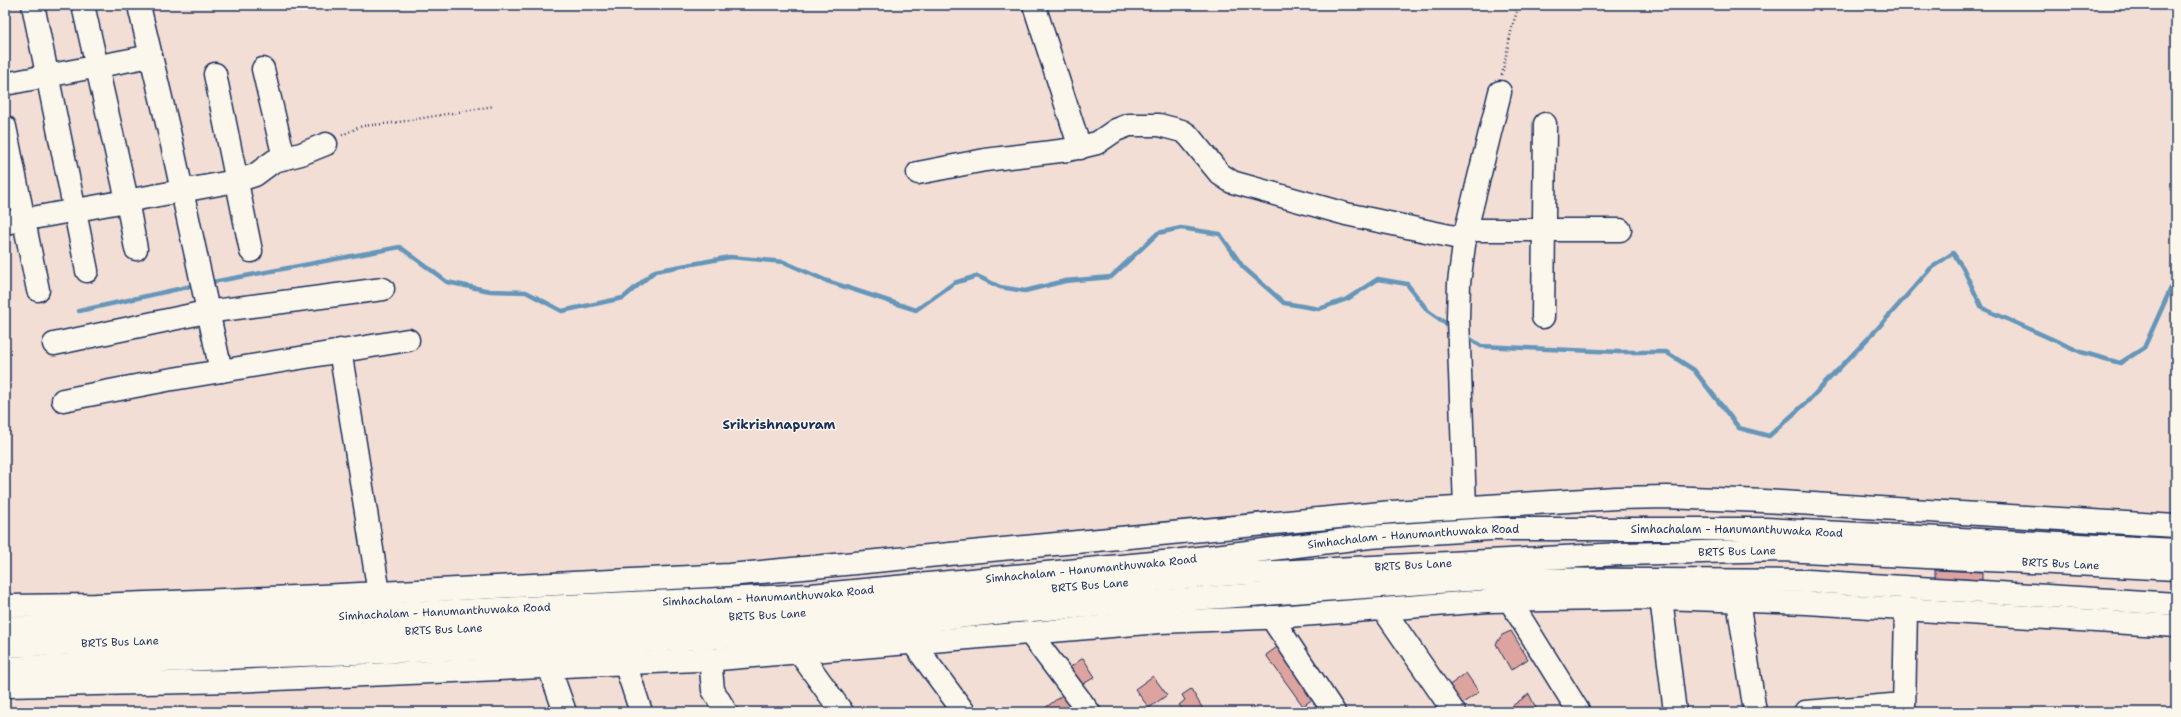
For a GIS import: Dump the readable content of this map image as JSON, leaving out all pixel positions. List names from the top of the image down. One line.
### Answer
{"streets":{"street":["Simhachalam - Hanumanthuwaka Road","BRTS Bus Lane"]},"districts":["Srikrishnapuram"]}
